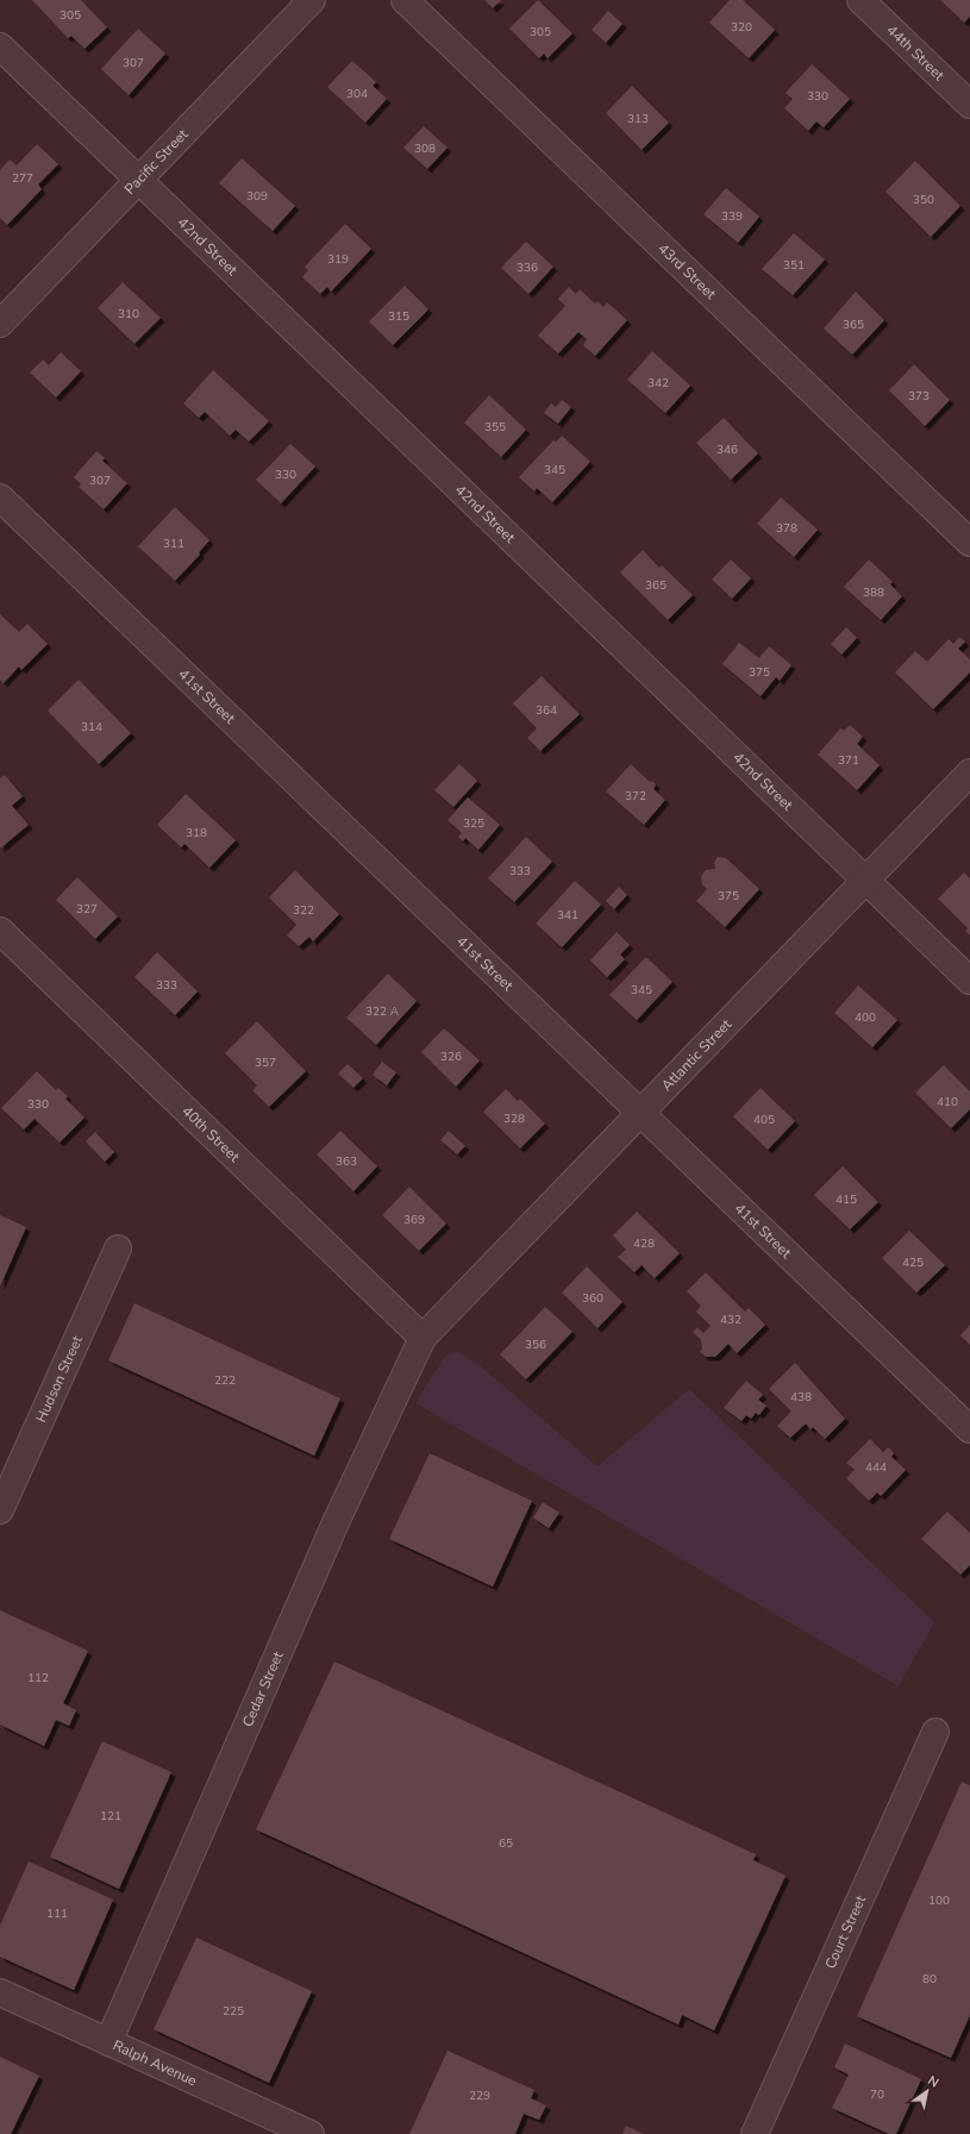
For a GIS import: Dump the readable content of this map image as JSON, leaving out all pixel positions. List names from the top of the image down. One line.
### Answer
{"streets":{"street":["44th Street","Pacific Street","42nd Street","43rd Street","41st Street","Atlantic Street","40th Street","Hudson Street","Cedar Street","Court Street","Ralph Avenue"]},"crossings":[["Pacific Street","42nd Street"],["42nd Street","Atlantic Street"],["41st Street","Atlantic Street"],["Atlantic Street","40th Street"],["Atlantic Street","Cedar Street"],["40th Street","Cedar Street"],["Cedar Street","Ralph Avenue"]],"house_numbers":["305","320","305","307","304","330","313","308","277","309","350","339","319","351","336","310","315","365","342","373","355","346","345","330","307","378","311","365","388","375","364","314","371","372","325","318","333","375","327","322","341","333","345","322 A","400","326","357","410","330","328","405","363","415","369","428","425","360","432","356","222","438","444","112","121","65","100","111","80","225","70","229"],"north":"top right"}
